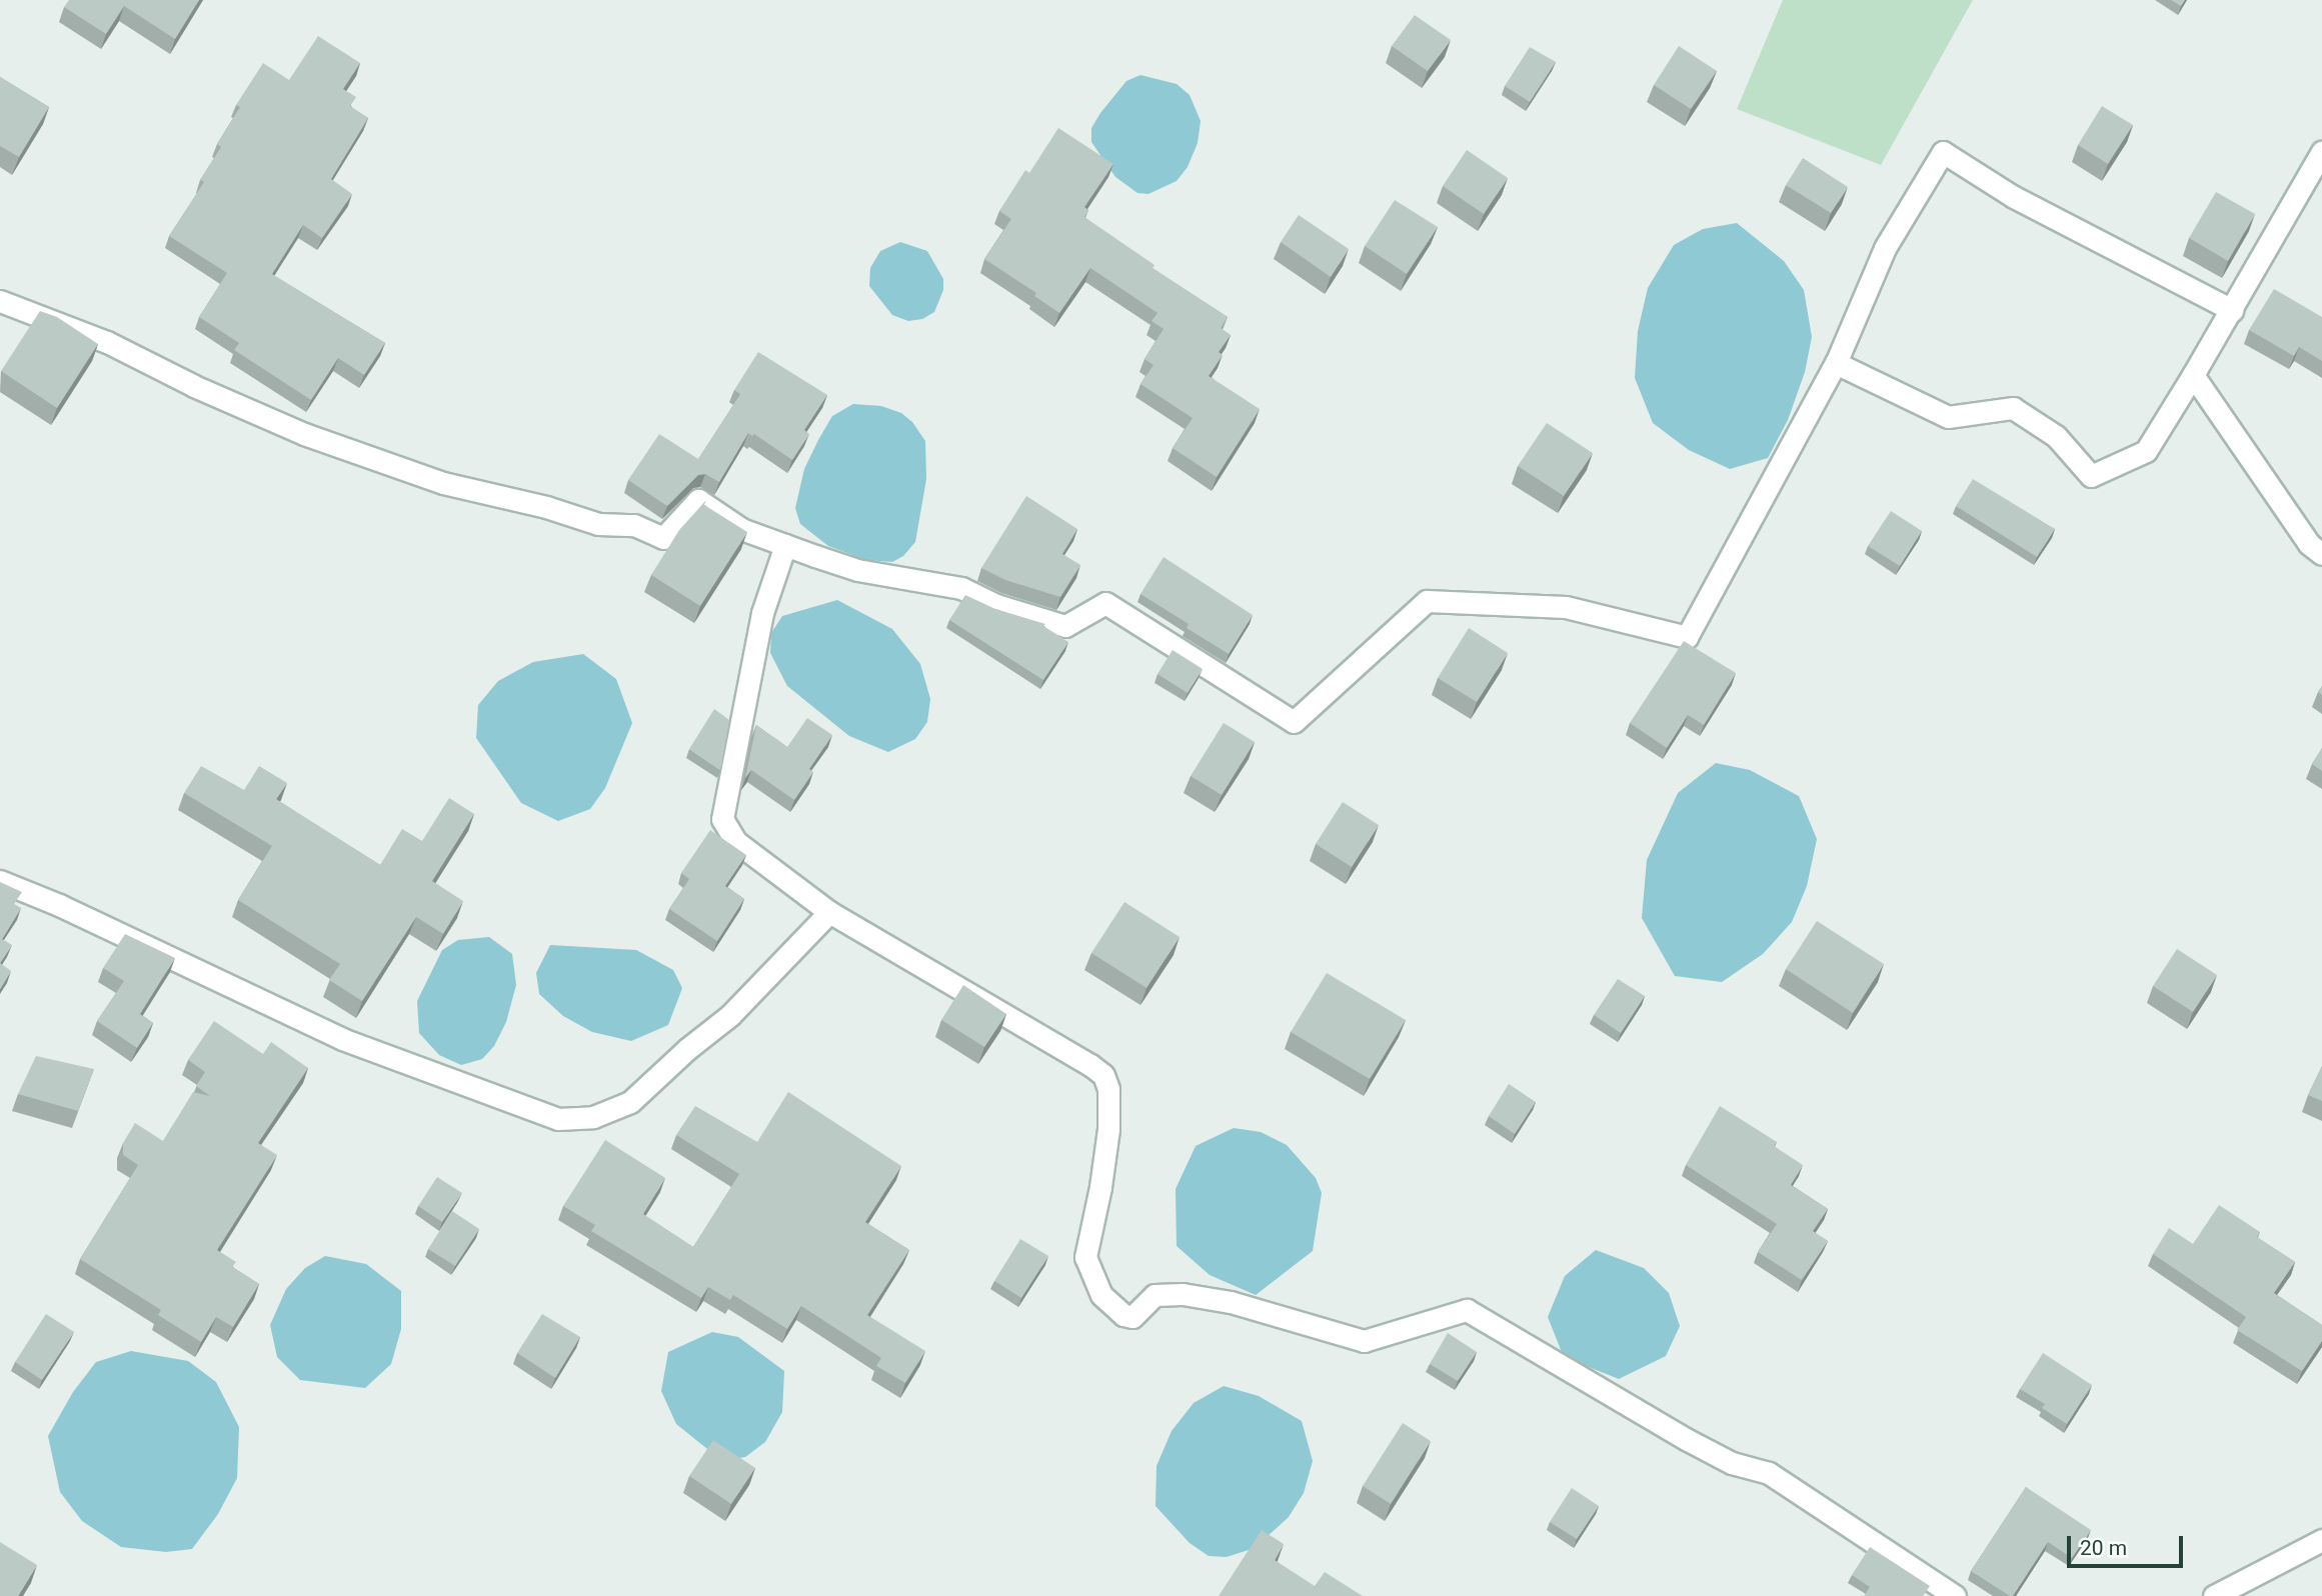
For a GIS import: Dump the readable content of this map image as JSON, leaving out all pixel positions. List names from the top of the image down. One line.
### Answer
{"scale_bar":"20 m"}
